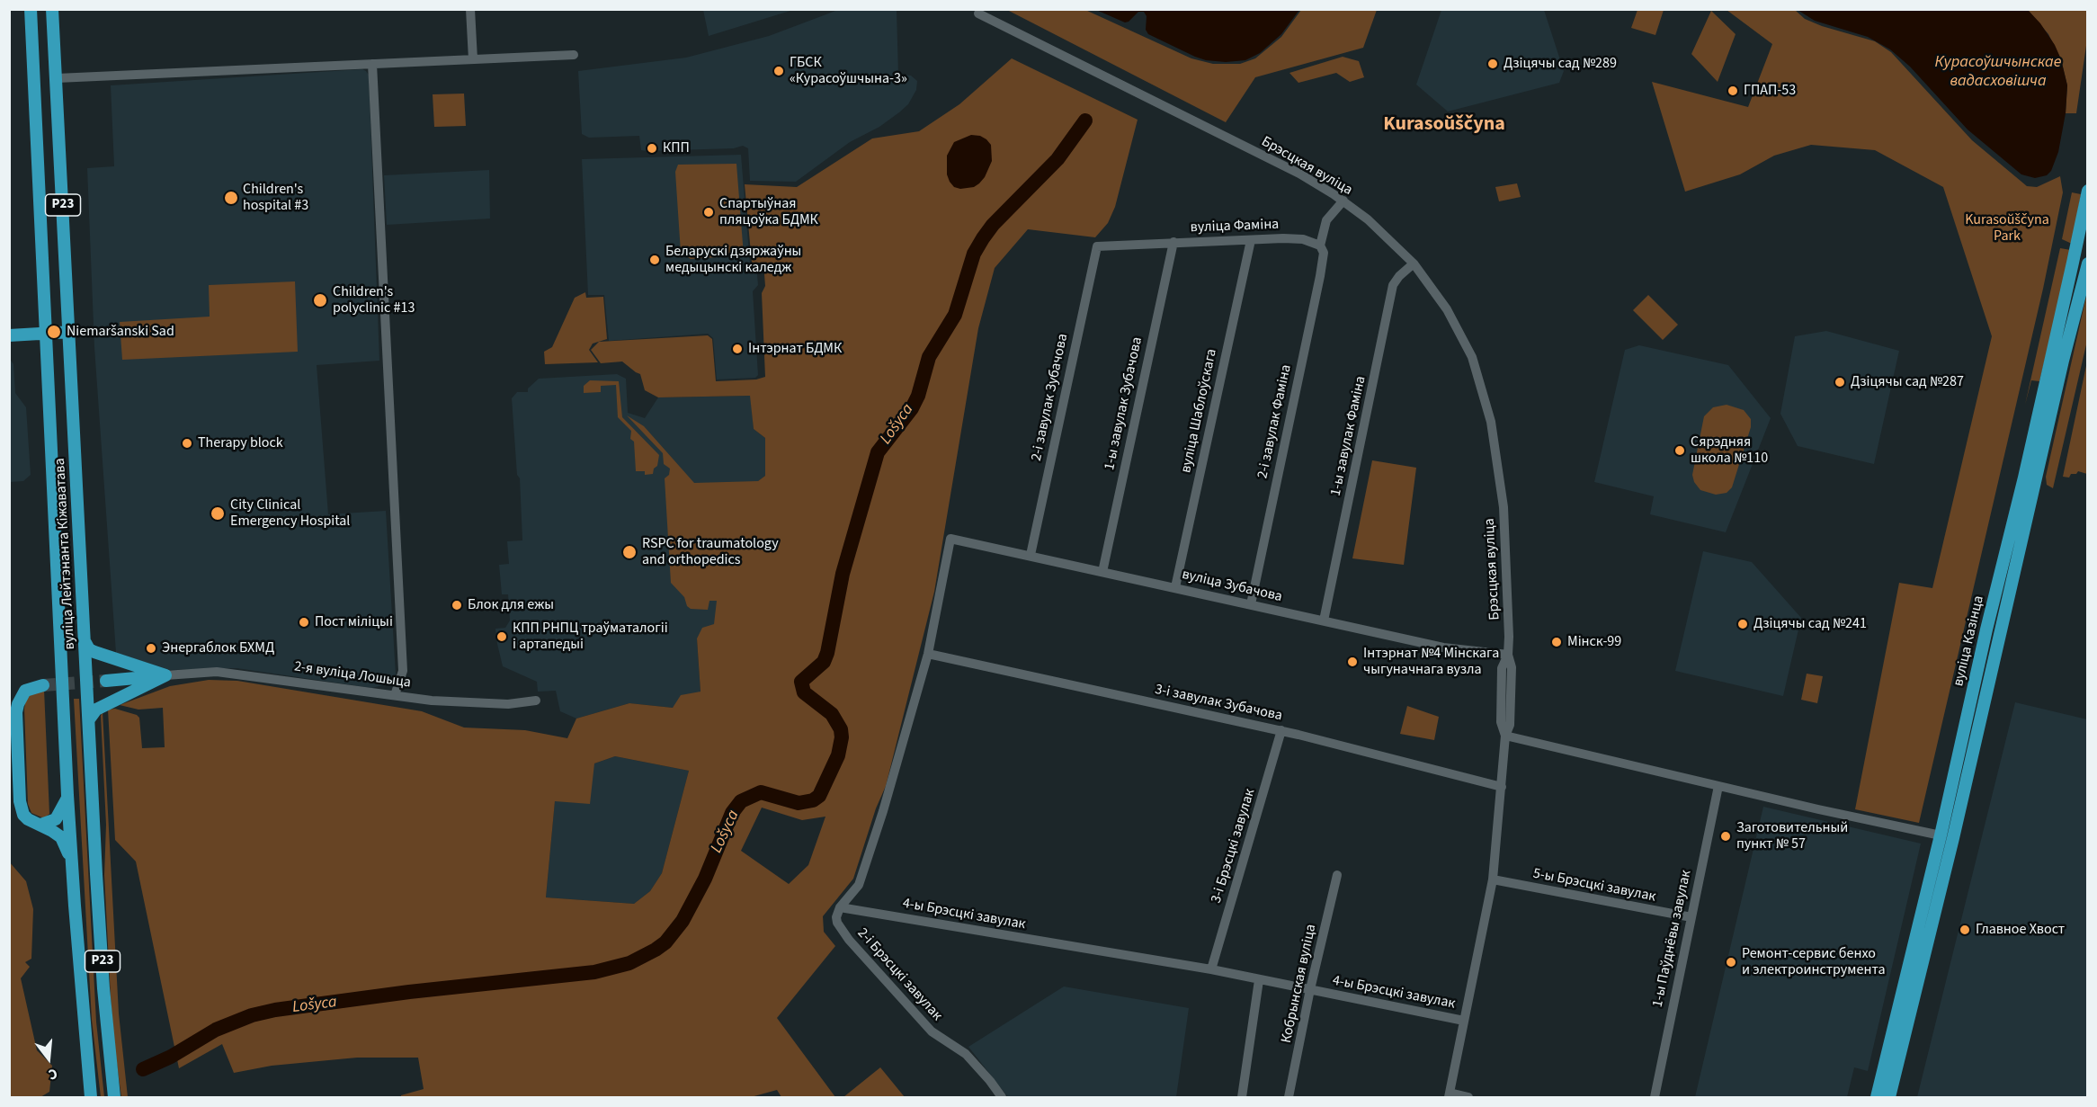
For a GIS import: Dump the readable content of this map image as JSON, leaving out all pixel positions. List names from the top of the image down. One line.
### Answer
{"streets":{"main road":["Р23","вуліца Лейтэнанта Кіжаватава","вуліца Казінца"],"street":["Брэсцкая вуліца","вуліца Фаміна","2-і завулак Зубачова","1-ы завулак Зубачова","вуліца Шаблоўскага","2-і завулак Фаміна","1-ы завулак Фаміна","вуліца Зубачова","2-я вуліца Лошыца","3-і завулак Зубачова","3-і Брэсцкі завулак","5-ы Брэсцкі завулак","4-ы Брэсцкі завулак","1-ы Паўднёвы завулак","2-і Брэсцкі завулак","Кобрынская вуліца"]},"crossings":[["Брэсцкая вуліца","1-ы завулак Фаміна"],["Брэсцкая вуліца","вуліца Зубачова"],["Брэсцкая вуліца","3-і завулак Зубачова"],["Брэсцкая вуліца","5-ы Брэсцкі завулак"],["Брэсцкая вуліца","4-ы Брэсцкі завулак"],["вуліца Фаміна","2-і завулак Зубачова"],["вуліца Фаміна","1-ы завулак Зубачова"],["вуліца Фаміна","вуліца Шаблоўскага"],["вуліца Фаміна","2-і завулак Фаміна"],["2-і завулак Зубачова","вуліца Зубачова"],["1-ы завулак Зубачова","вуліца Зубачова"],["вуліца Шаблоўскага","вуліца Зубачова"],["2-і завулак Фаміна","вуліца Зубачова"],["1-ы завулак Фаміна","вуліца Зубачова"],["вуліца Зубачова","3-і завулак Зубачова"],["3-і завулак Зубачова","3-і Брэсцкі завулак"],["3-і Брэсцкі завулак","4-ы Брэсцкі завулак"],["5-ы Брэсцкі завулак","1-ы Паўднёвы завулак"],["4-ы Брэсцкі завулак","2-і Брэсцкі завулак"],["4-ы Брэсцкі завулак","Кобрынская вуліца"]],"districts":["Kurasoŭščyna"],"water":["Курасоўшчынскае вадасховішча","Lošyca"],"parks":["Kurasoŭščyna Park"],"places":["Дзіцячы сад №289","ГБСК «Курасоўшчына-3»","ГПАП-53","КПП","Children's hospital #3","Спартыўная пляцоўка БДМК","Беларускі дзяржаўны медыцынскі каледж","Children's polyclinic #13","Niemaršanski Sad","Інтэрнат БДМК","Дзіцячы сад №287","Therapy block","Сярэдняя школа №110","City Clinical Emergency Hospital","RSPC for traumatology and orthopedics","Блок для ежы","Пост міліцыі","Дзіцячы сад №241","КПП РНПЦ траўматалогіі і артапедыі","Мінск-99","Энергаблок БХМД","Інтэрнат №4 Мінскага чыгуначнага вузла","Заготовительный пункт № 57","Главное Хвост","Ремонт-сервис бенхо и электроинструмента"],"north":"bottom"}
